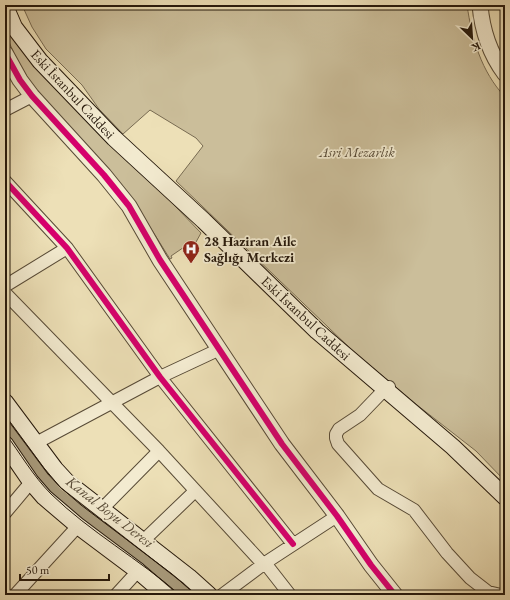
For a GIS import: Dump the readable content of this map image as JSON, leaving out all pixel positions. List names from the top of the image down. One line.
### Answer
{"streets":{"main road":["Eski İstanbul Caddesi"]},"water":["Kanal Boyu Deresi"],"parks":["Asri Mezarlık"],"places":{"hospital":["28 Haziran Aile Sağlığı Merkezi"]},"scale_bar":"50 m","north":"bottom right"}
